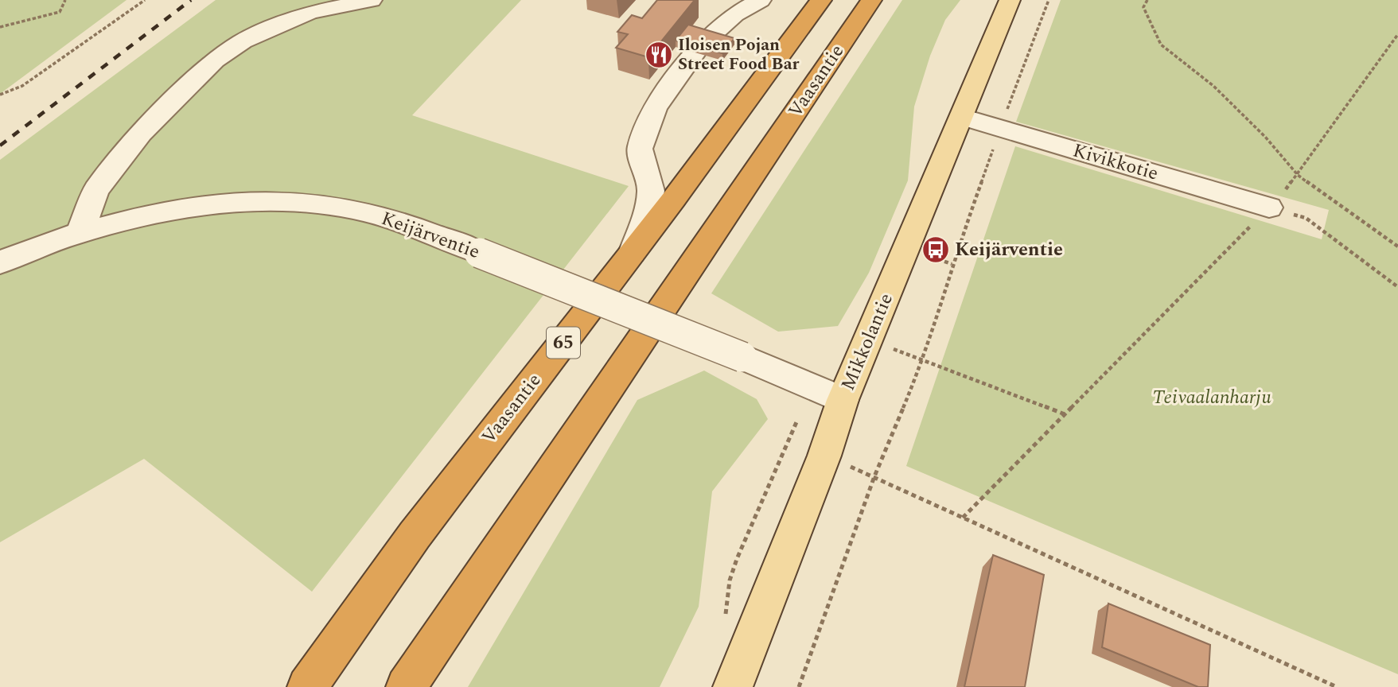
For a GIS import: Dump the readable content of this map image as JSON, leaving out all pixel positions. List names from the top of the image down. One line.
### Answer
{"streets":{"highway":["Vaasantie","65"],"main road":["Mikkolantie"],"street":["Kivikkotie","Keijärventie"]},"crossings":[["Kivikkotie","Mikkolantie"],["Keijärventie","Mikkolantie"]],"parks":["Teivaalanharju"],"places":{"restaurant":["Iloisen Pojan Street Food Bar"],"bus stop":["Keijärventie"]}}
